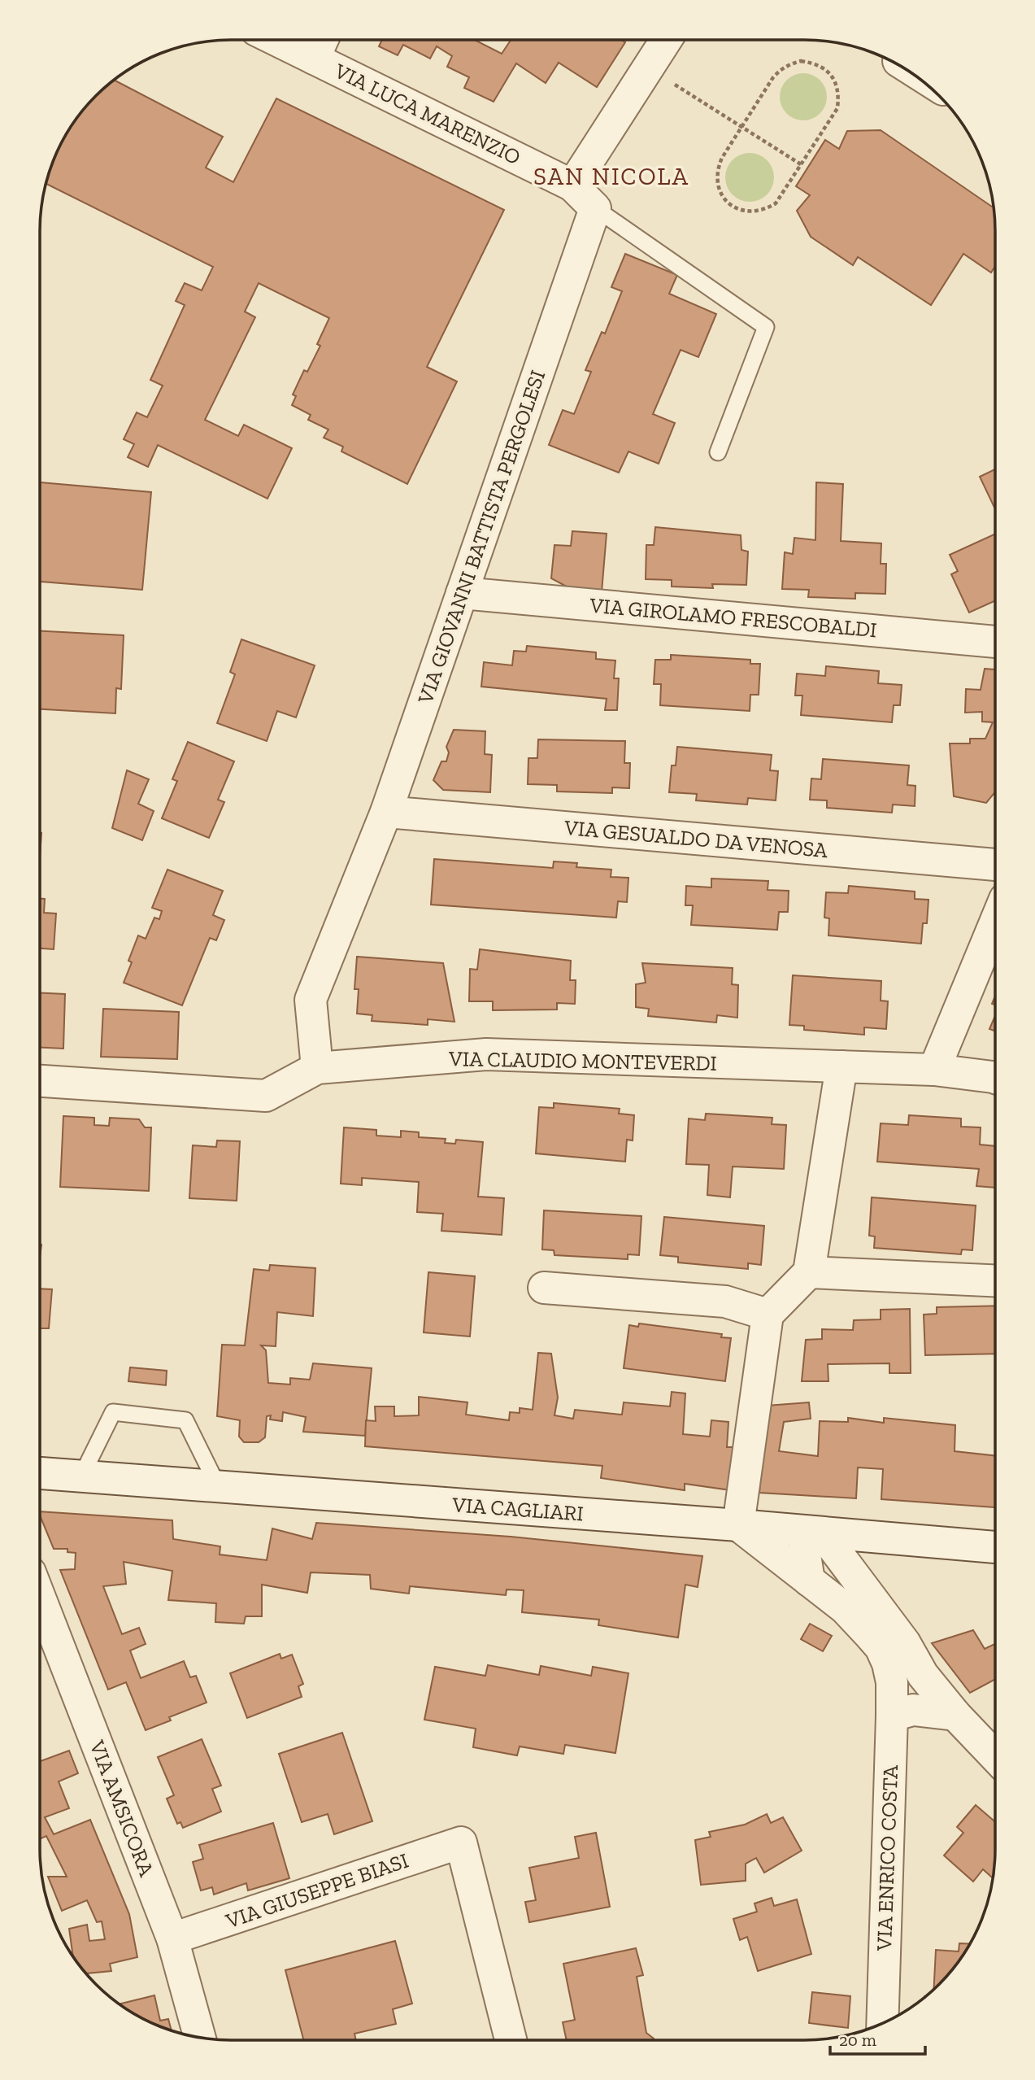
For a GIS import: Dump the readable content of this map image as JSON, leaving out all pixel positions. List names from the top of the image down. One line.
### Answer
{"streets":{"street":["VIA LUCA MARENZIO","VIA GIOVANNI BATTISTA PERGOLESI","VIA GIROLAMO FRESCOBALDI","VIA GESUALDO DA VENOSA","VIA CLAUDIO MONTEVERDI","VIA CAGLIARI","VIA AMSICORA","VIA ENRICO COSTA","VIA GIUSEPPE BIASI"]},"crossings":[["VIA GIOVANNI BATTISTA PERGOLESI","VIA GIROLAMO FRESCOBALDI"],["VIA GIOVANNI BATTISTA PERGOLESI","VIA GESUALDO DA VENOSA"],["VIA GIOVANNI BATTISTA PERGOLESI","VIA CLAUDIO MONTEVERDI"],["VIA CAGLIARI","VIA ENRICO COSTA"],["VIA AMSICORA","VIA GIUSEPPE BIASI"]],"districts":["SAN NICOLA"],"scale_bar":"20 m"}
